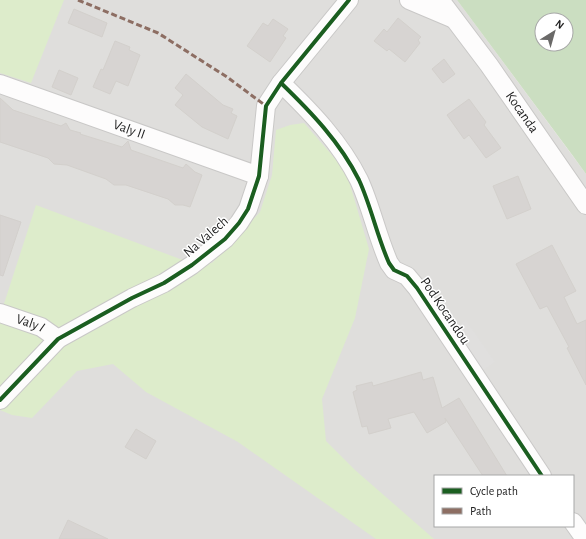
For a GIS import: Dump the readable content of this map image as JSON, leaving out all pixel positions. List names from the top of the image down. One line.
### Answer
{"streets":{"street":["Kocanda","Valy II","Na Valech","Pod Kocandou","Valy I"]},"crossings":[["Valy II","Na Valech"],["Na Valech","Pod Kocandou"],["Na Valech","Valy I"]],"legend":["Cycle path","Path"],"north":"top right"}
